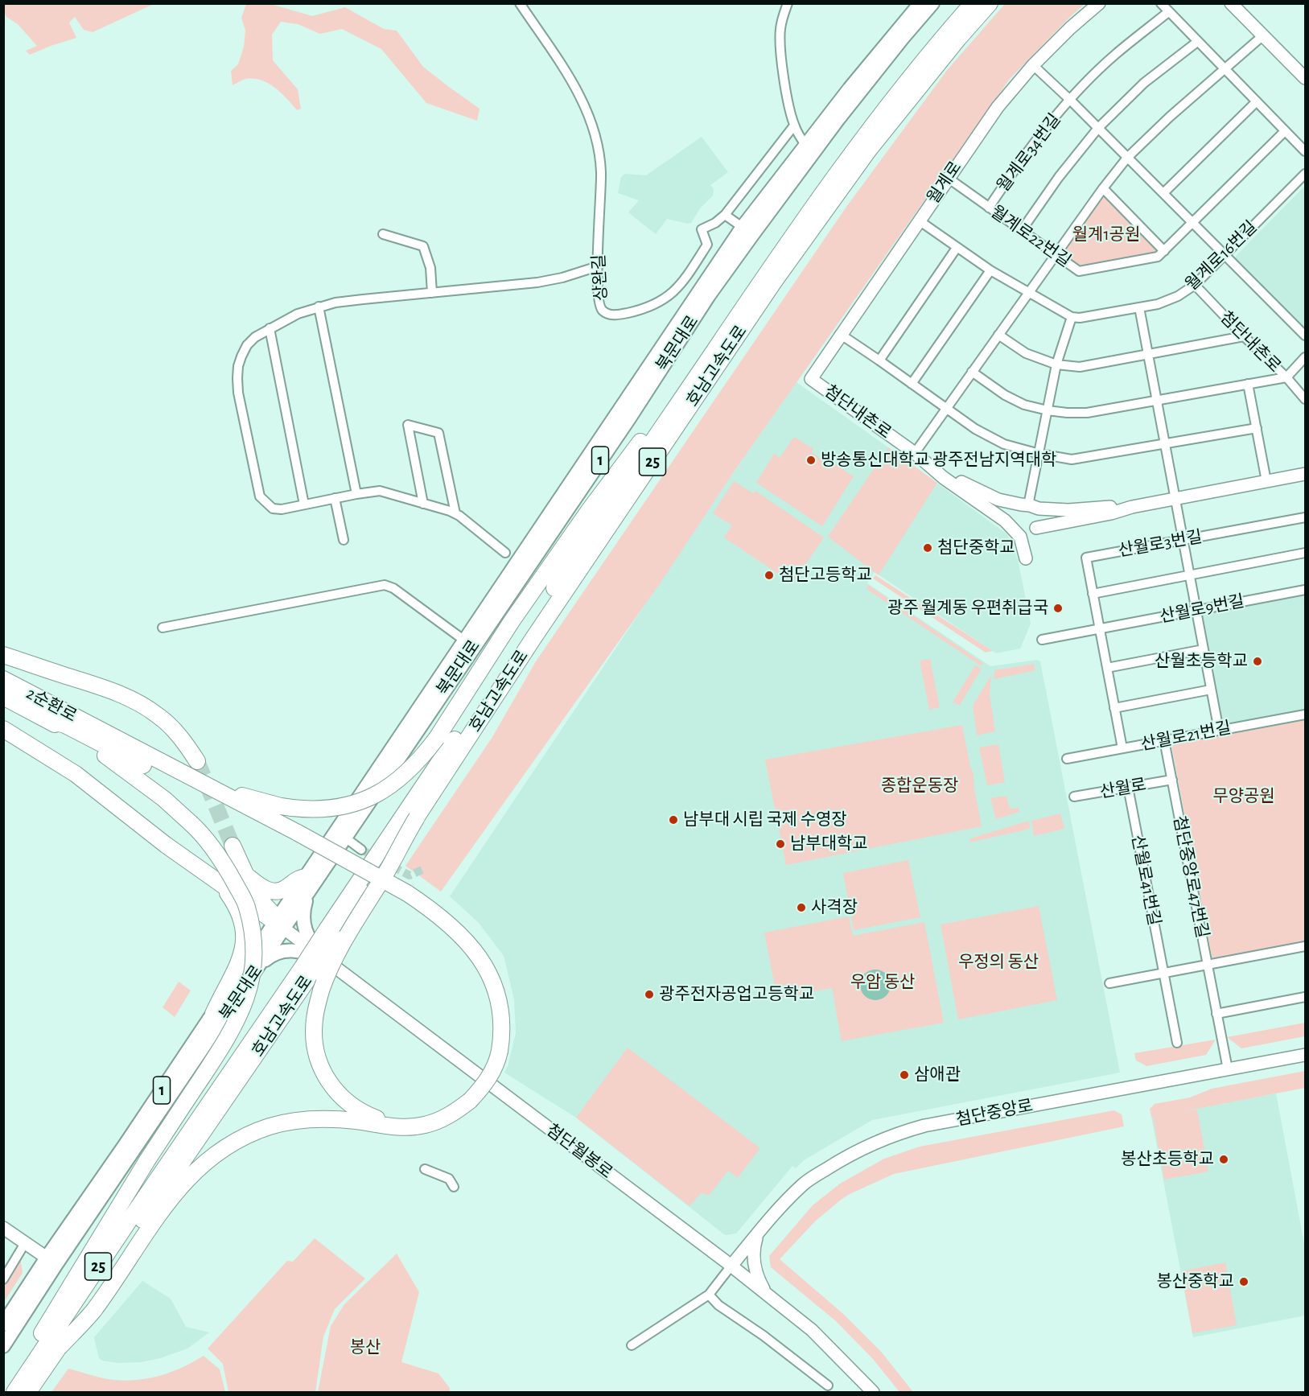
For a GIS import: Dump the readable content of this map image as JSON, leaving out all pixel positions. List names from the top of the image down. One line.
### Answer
{"streets":{"highway":["호남고속도로","25","2순환로"],"main road":["북문대로","1"],"street":["월계로34번길","월계로","월계로22번길","월계로16번길","상완길","첨단내촌로","산월로3번길","산월로9번길","산월로21번길","산월로","첨단중앙로47번길","산월로41번길","첨단중앙로","첨단월봉로"]},"crossings":[["월계로34번길","월계로"],["월계로34번길","월계로22번길"],["월계로34번길","월계로16번길"],["월계로","월계로22번길"],["월계로","첨단내촌로"],["월계로16번길","첨단내촌로"],["북문대로","첨단월봉로"],["산월로3번길","산월로9번길"],["산월로21번길","첨단중앙로47번길"],["산월로","첨단중앙로47번길"],["산월로","산월로41번길"],["첨단중앙로47번길","첨단중앙로"],["첨단중앙로","첨단월봉로"]],"parks":["월계1공원","종합운동장","무양공원","우정의 동산","우암 동산","봉산"],"places":["방송통신대학교 광주전남지역대학","첨단중학교","첨단고등학교","광주 월계동 우편취급국","산월초등학교","남부대 시립 국제 수영장","남부대학교","사격장","광주전자공업고등학교","삼애관","봉산초등학교","봉산중학교"]}
